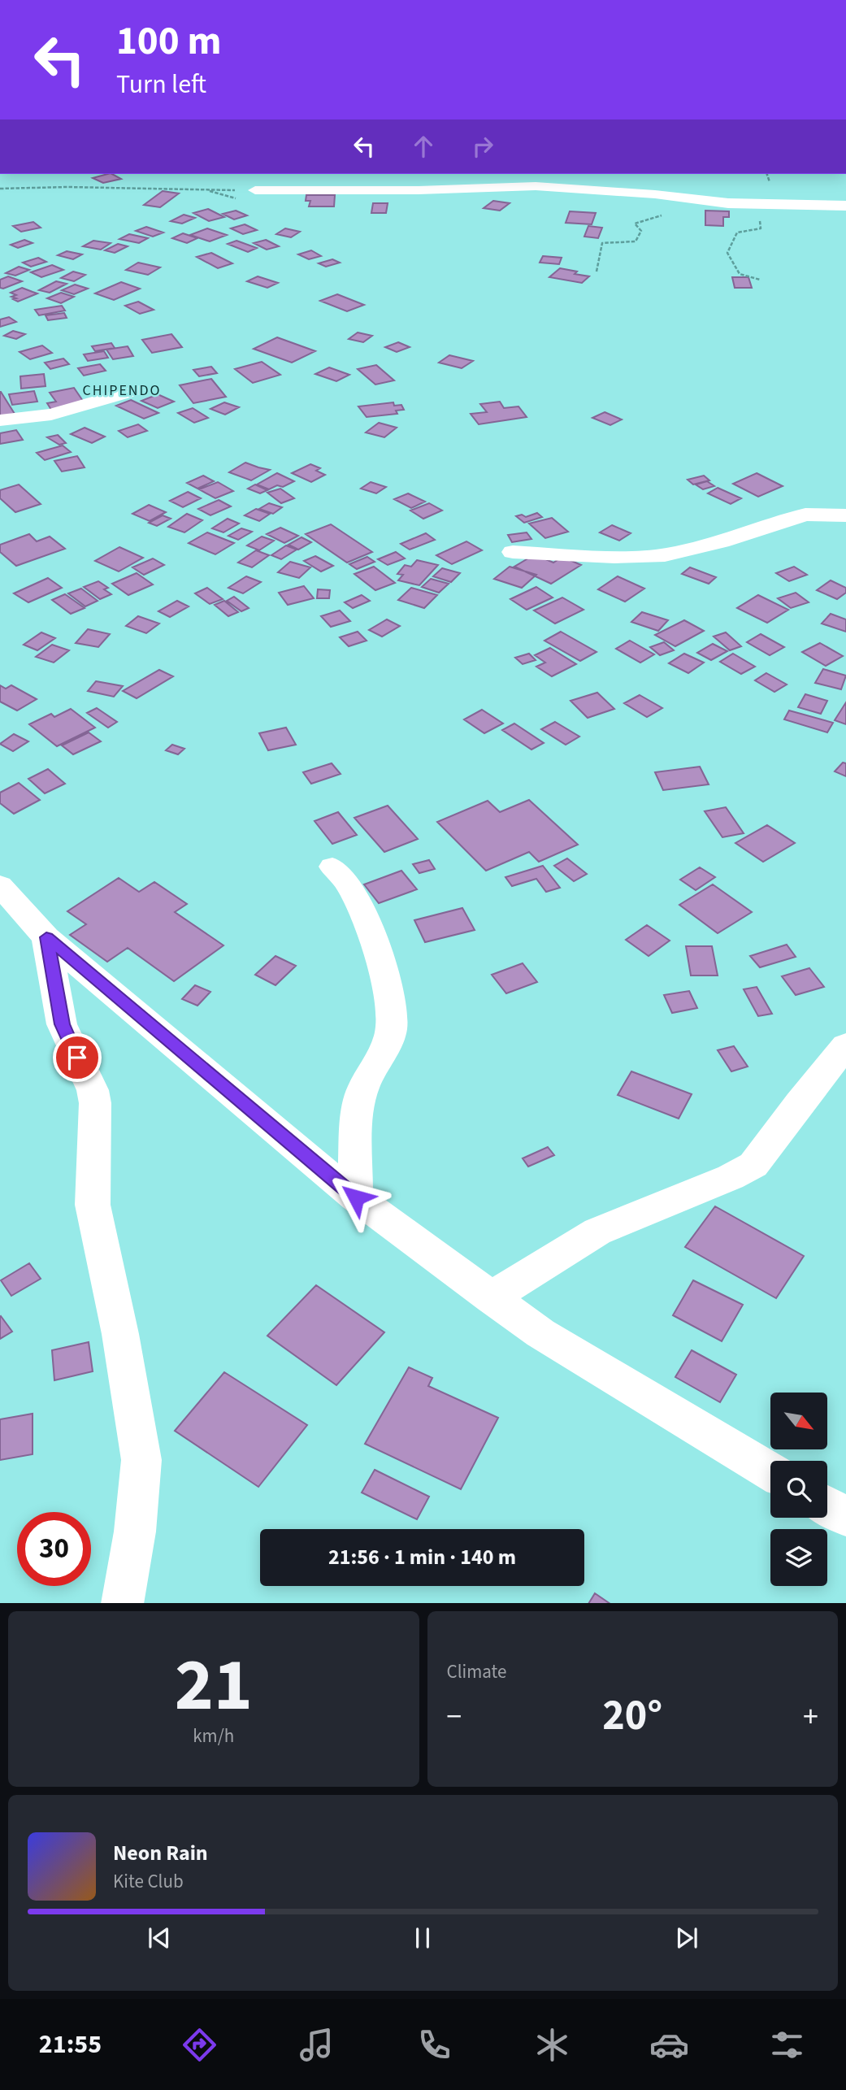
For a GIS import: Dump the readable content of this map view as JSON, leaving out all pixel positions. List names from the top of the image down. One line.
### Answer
{"districts":["CHIPENDO"],"north":"bottom right","page":{"turn":["100 m","Turn left"],"limit":"30","trip":"21:56 · 1 min · 140 m","tile":[["21","km/h"],"Climate"],"heat":["−","20°","+"],"song":["Neon Rain","Kite Club"],"tabs":"21:55"}}
